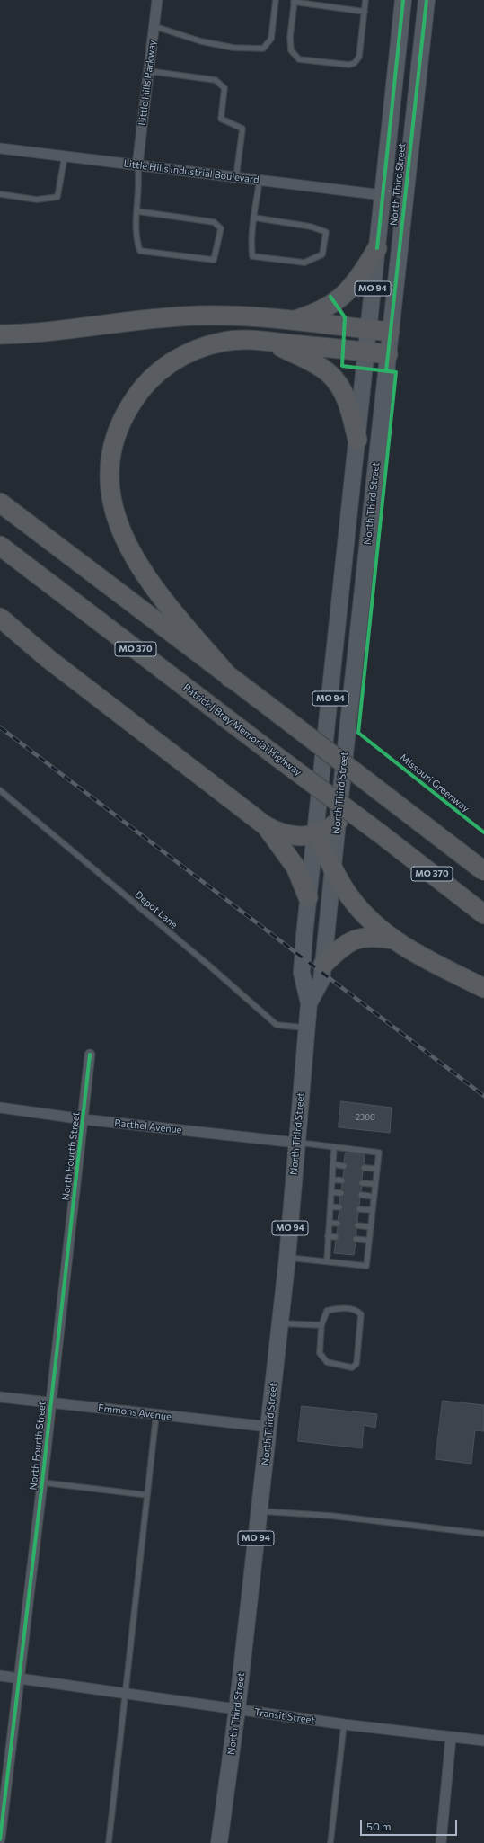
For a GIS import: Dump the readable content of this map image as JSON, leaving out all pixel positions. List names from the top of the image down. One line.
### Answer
{"streets":{"highway":["MO 370","Patrick J Bray Memorial Highway"],"main road":["North Third Street","MO 94"],"street":["Little Hills Parkway","Little Hills Industrial Boulevard","Barthel Avenue","North Fourth Street","Emmons Avenue","Transit Street"],"lane":["Depot Lane"],"cycle path":["Missouri Greenway"]},"crossings":[["Little Hills Parkway","Little Hills Industrial Boulevard"],["Little Hills Industrial Boulevard","North Third Street"],["North Third Street","Depot Lane"],["North Third Street","Barthel Avenue"],["North Third Street","Emmons Avenue"],["North Third Street","Transit Street"],["Barthel Avenue","North Fourth Street"],["North Fourth Street","Emmons Avenue"],["North Fourth Street","Transit Street"]],"house_numbers":["2300"],"scale_bar":"50 m"}
